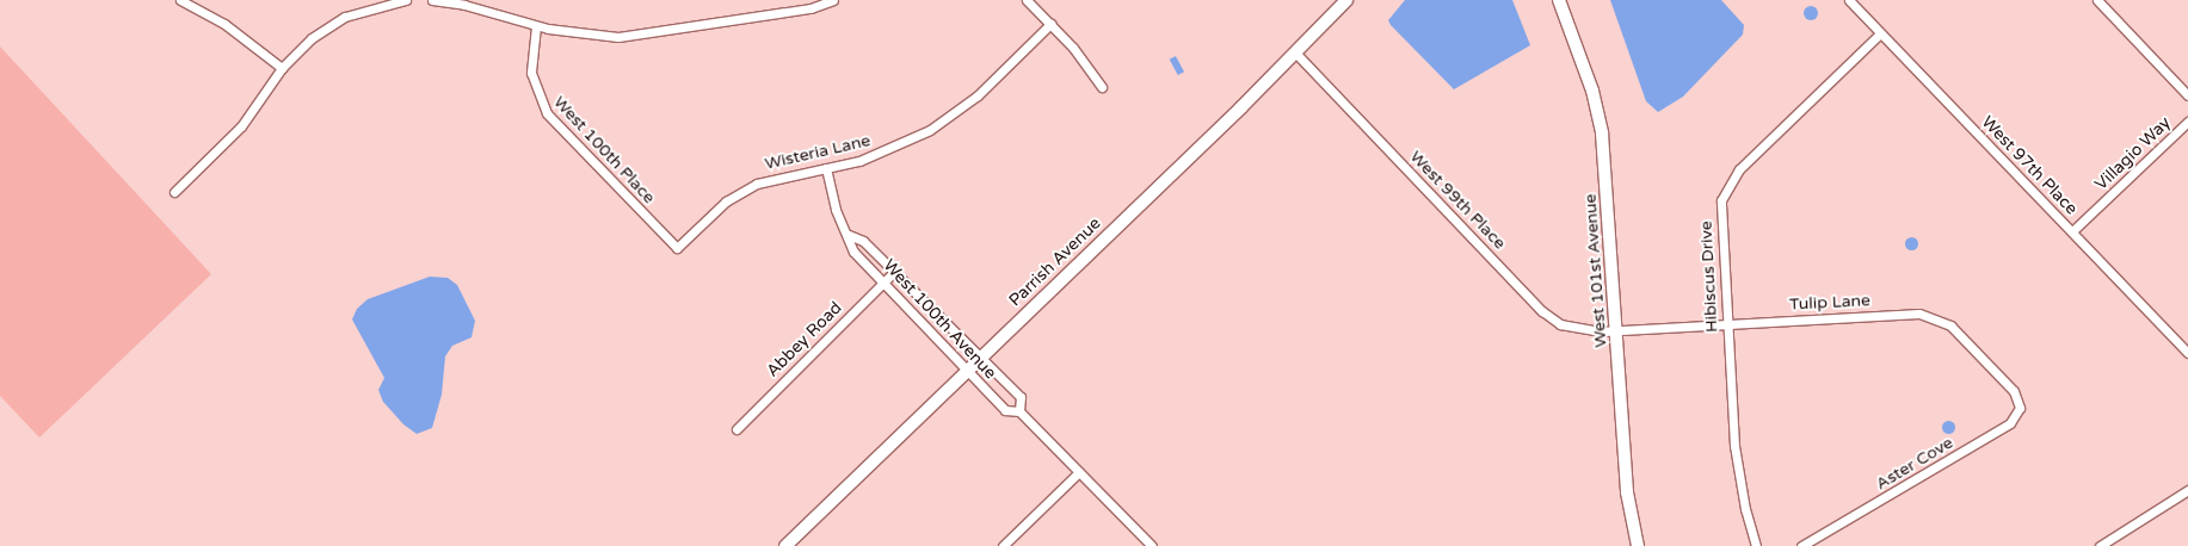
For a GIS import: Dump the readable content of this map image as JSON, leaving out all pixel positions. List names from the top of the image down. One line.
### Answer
{"streets":{"street":["West 100th Place","Wisteria Lane","Villagio Way","West 97th Place","West 99th Place","Parrish Avenue","West 101st Avenue","Hibiscus Drive","Tulip Lane","West 100th Avenue","Abbey Road","Aster Cove"]},"crossings":[["West 100th Place","Wisteria Lane"],["Wisteria Lane","West 100th Avenue"],["Villagio Way","West 97th Place"],["West 97th Place","Hibiscus Drive"],["West 99th Place","Parrish Avenue"],["West 99th Place","West 101st Avenue"],["West 99th Place","Tulip Lane"],["Parrish Avenue","West 100th Avenue"],["West 101st Avenue","Tulip Lane"],["Hibiscus Drive","Tulip Lane"],["Tulip Lane","Aster Cove"],["West 100th Avenue","Abbey Road"]]}
